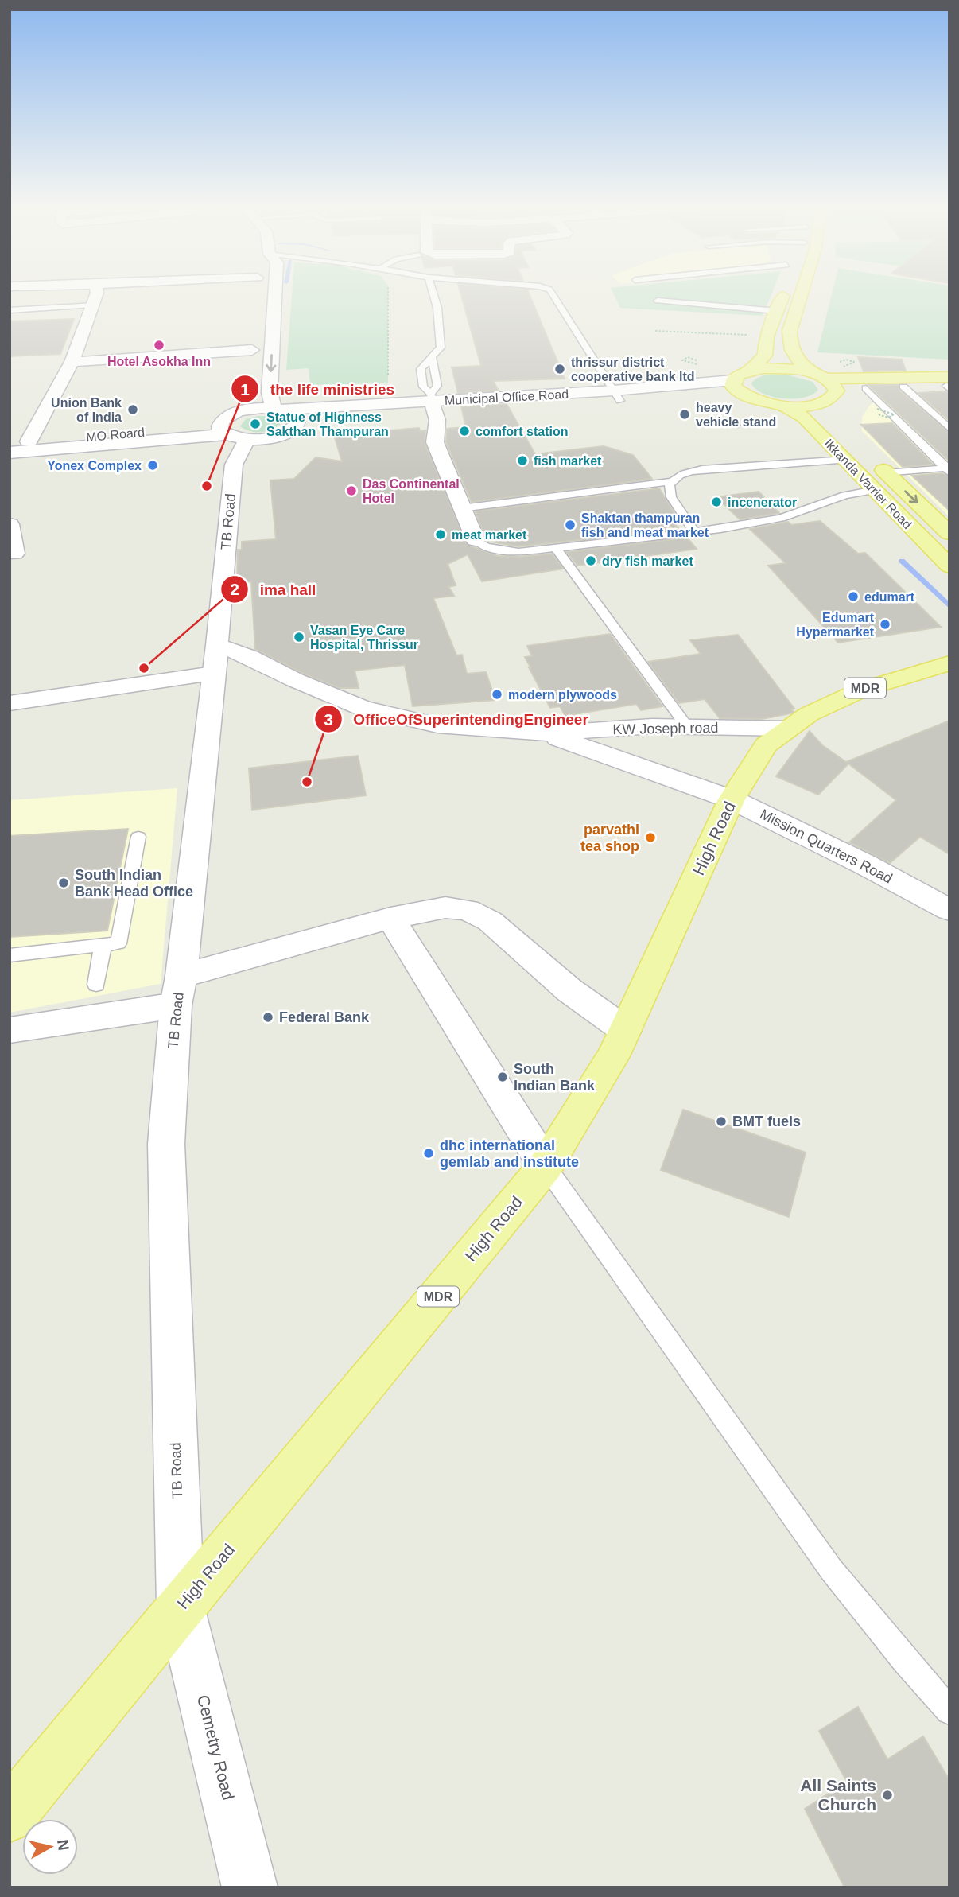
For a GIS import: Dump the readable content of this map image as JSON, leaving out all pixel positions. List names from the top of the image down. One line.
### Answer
{"streets":{"main road":["Ikkanda Varrier Road","MDR","High Road"],"street":["Municipal Office Road","MO Roard","TB Road","KW Joseph road","Mission Quarters Road","Cemetry Road"]},"crossings":[["Municipal Office Road","MO Roard"],["TB Road","High Road"],["TB Road","Cemetry Road"],["KW Joseph road","High Road"],["KW Joseph road","Mission Quarters Road"],["High Road","Mission Quarters Road"],["High Road","Cemetry Road"]],"places":["Hotel Asokha Inn","thrissur district cooperative bank ltd","Union Bank of India","heavy vehicle stand","Statue of Highness Sakthan Thampuran","comfort station","fish market","Yonex Complex","the life ministries","Das Continental Hotel","incenerator","Shaktan thampuran fish and meat market","meat market","dry fish market","edumart","Edumart Hypermarket","Vasan Eye Care Hospital, Thrissur","ima hall","modern plywoods","OfficeOfSuperintendingEngineer","parvathi tea shop","South Indian Bank Head Office","Federal Bank","South Indian Bank","BMT fuels","dhc international gemlab and institute","All Saints Church"],"north":"right"}
